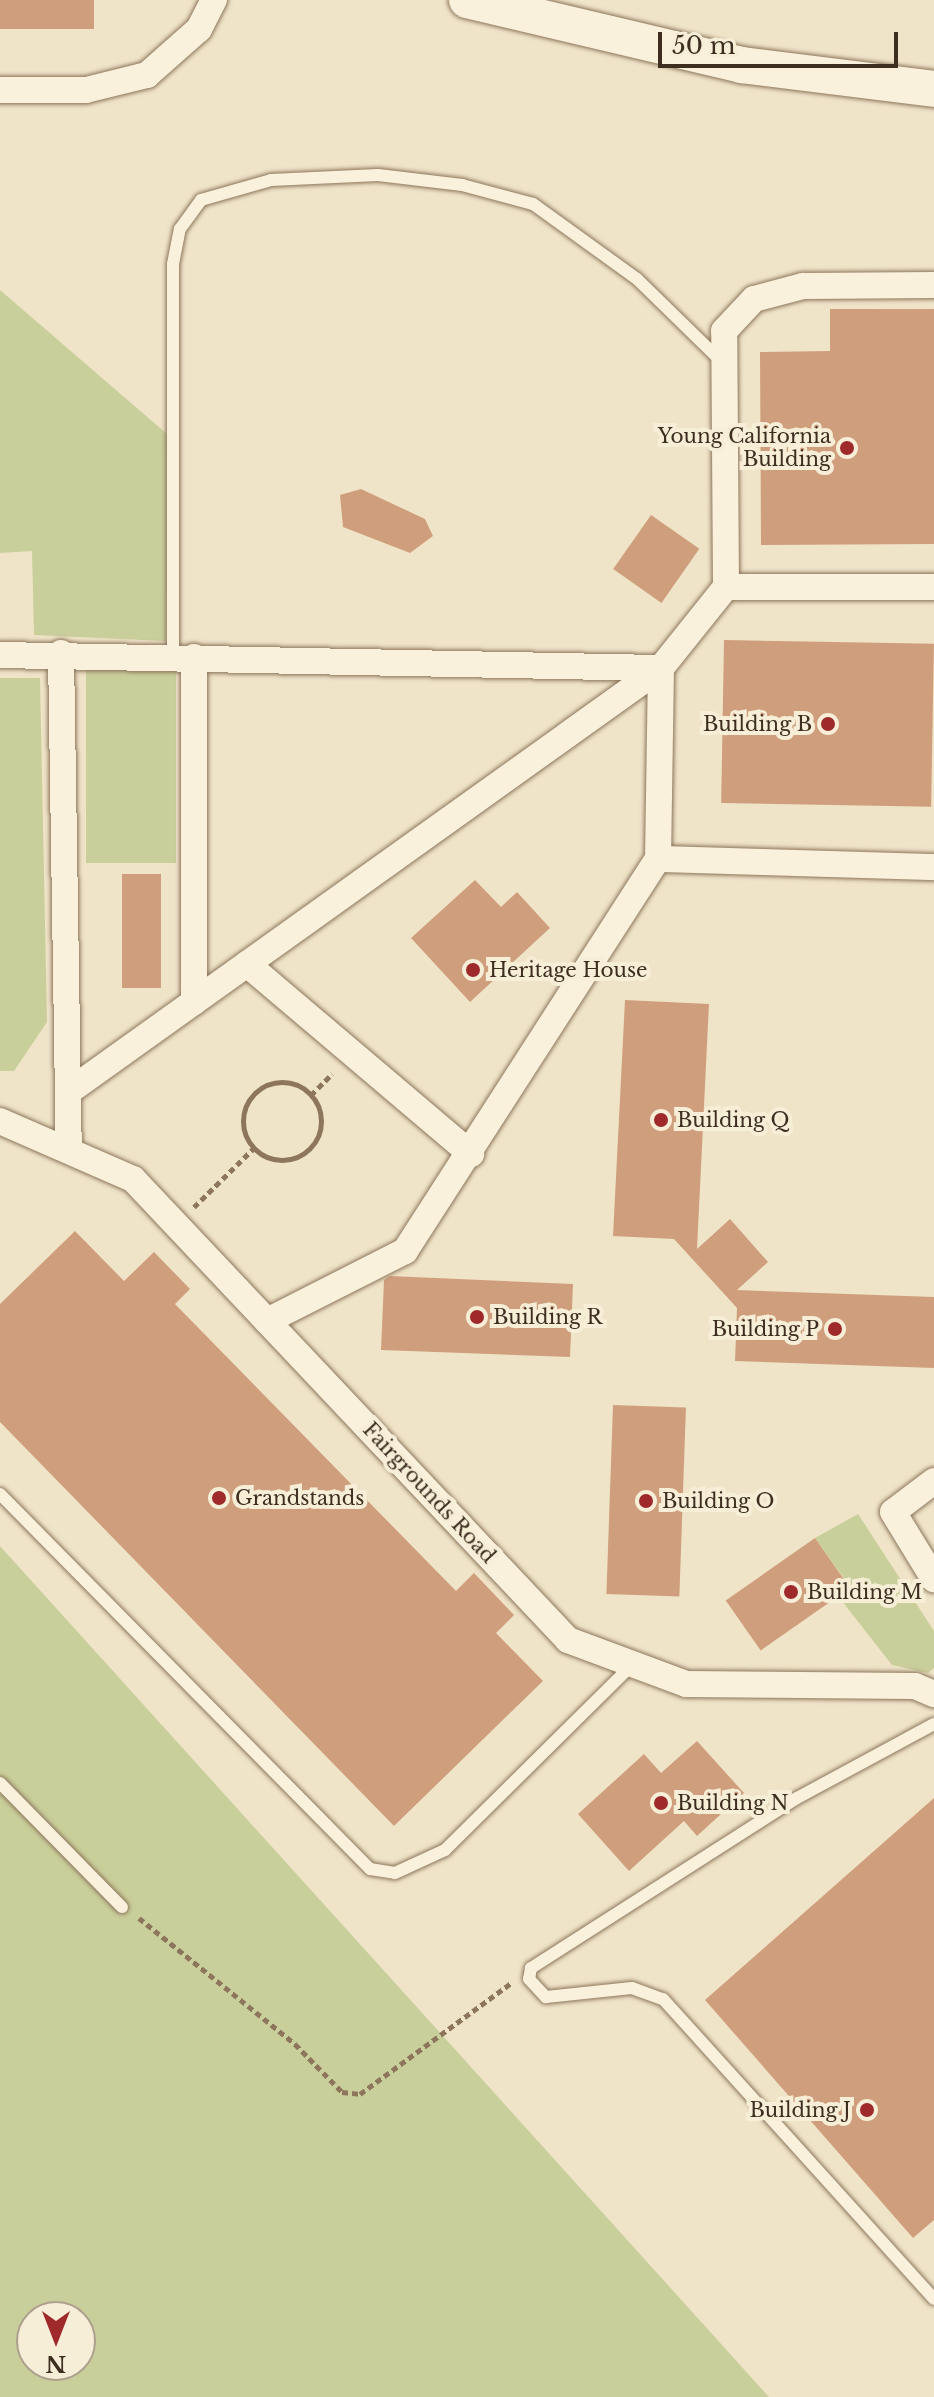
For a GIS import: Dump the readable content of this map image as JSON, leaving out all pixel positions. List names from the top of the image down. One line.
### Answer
{"streets":{"street":["Fairgrounds Road"]},"places":["Young California Building","Building B","Heritage House","Building Q","Building R","Building P","Grandstands","Building O","Building M","Building N","Building J"],"scale_bar":"50 m","north":"bottom"}
